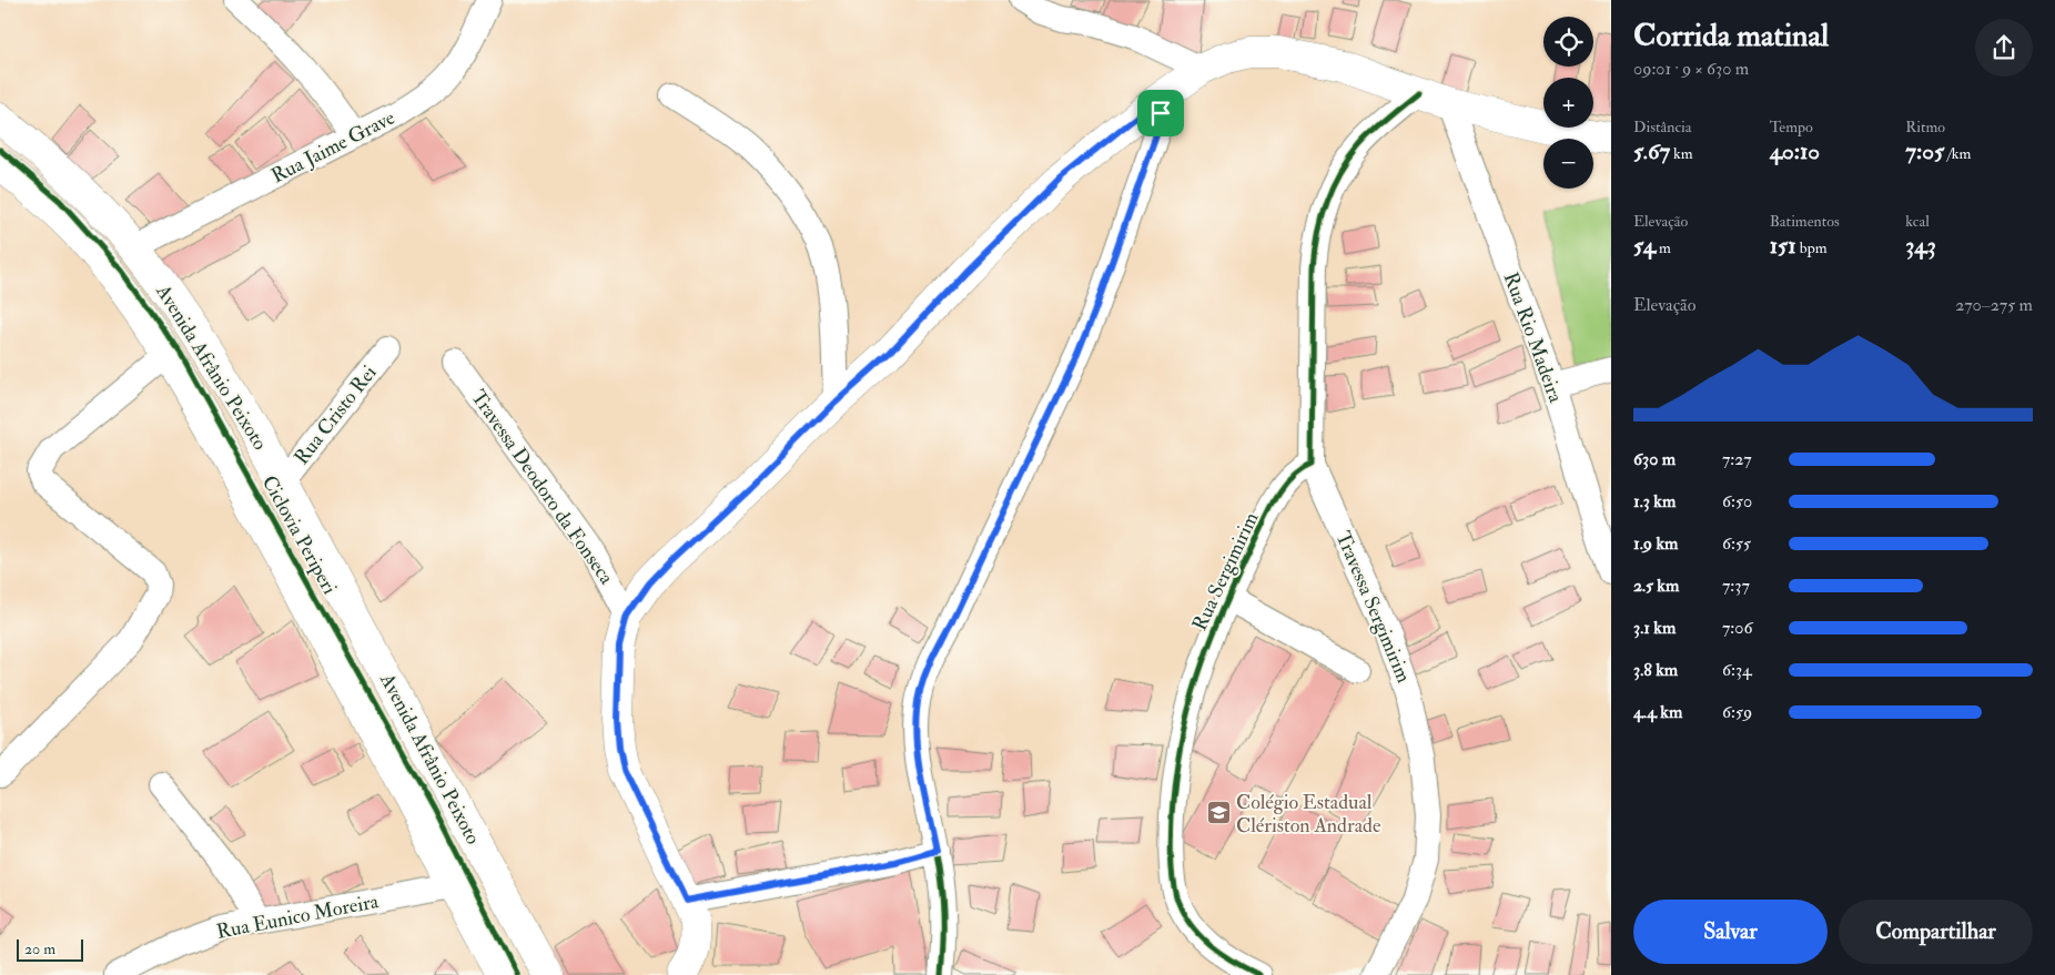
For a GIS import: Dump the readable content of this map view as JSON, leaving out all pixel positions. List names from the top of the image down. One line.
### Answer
{"streets":{"main road":["Avenida Afrânio Peixoto"],"street":["Rua Jaime Grave","Rua Rio Madeira","Rua Cristo Rei","Travessa Deodoro da Fonseca","Rua Sergimirim","Travessa Sergimirim","Rua Eunico Moreira"],"cycle path":["Ciclovia Periperi"]},"crossings":[["Rua Jaime Grave","Avenida Afrânio Peixoto"],["Avenida Afrânio Peixoto","Rua Cristo Rei"],["Avenida Afrânio Peixoto","Rua Eunico Moreira"],["Rua Sergimirim","Travessa Sergimirim"]],"places":{"school or university":["Colégio Estadual Clériston Andrade"]},"scale_bar":"20 m","page":{"heading":["Corrida matinal","09:01 · 9 × 630 m"],"map_buttons":["+","−"],"stats":[["Distância","5.67 km"],["Tempo","40:10"],["Ritmo","7:05 /km"],["Elevação","54 m"],["Batimentos","151 bpm"],["kcal","343"]],"chart":["Elevação","270–275 m"],"list":[{"name":"630 m","note":"7:27"},{"name":"1.3 km","note":"6:50"},{"name":"1.9 km","note":"6:55"},{"name":"2.5 km","note":"7:37"},{"name":"3.1 km","note":"7:06"},{"name":"3.8 km","note":"6:34"},{"name":"4.4 km","note":"6:59"}],"buttons":["Salvar","Compartilhar"],"scale":"20 m"}}
